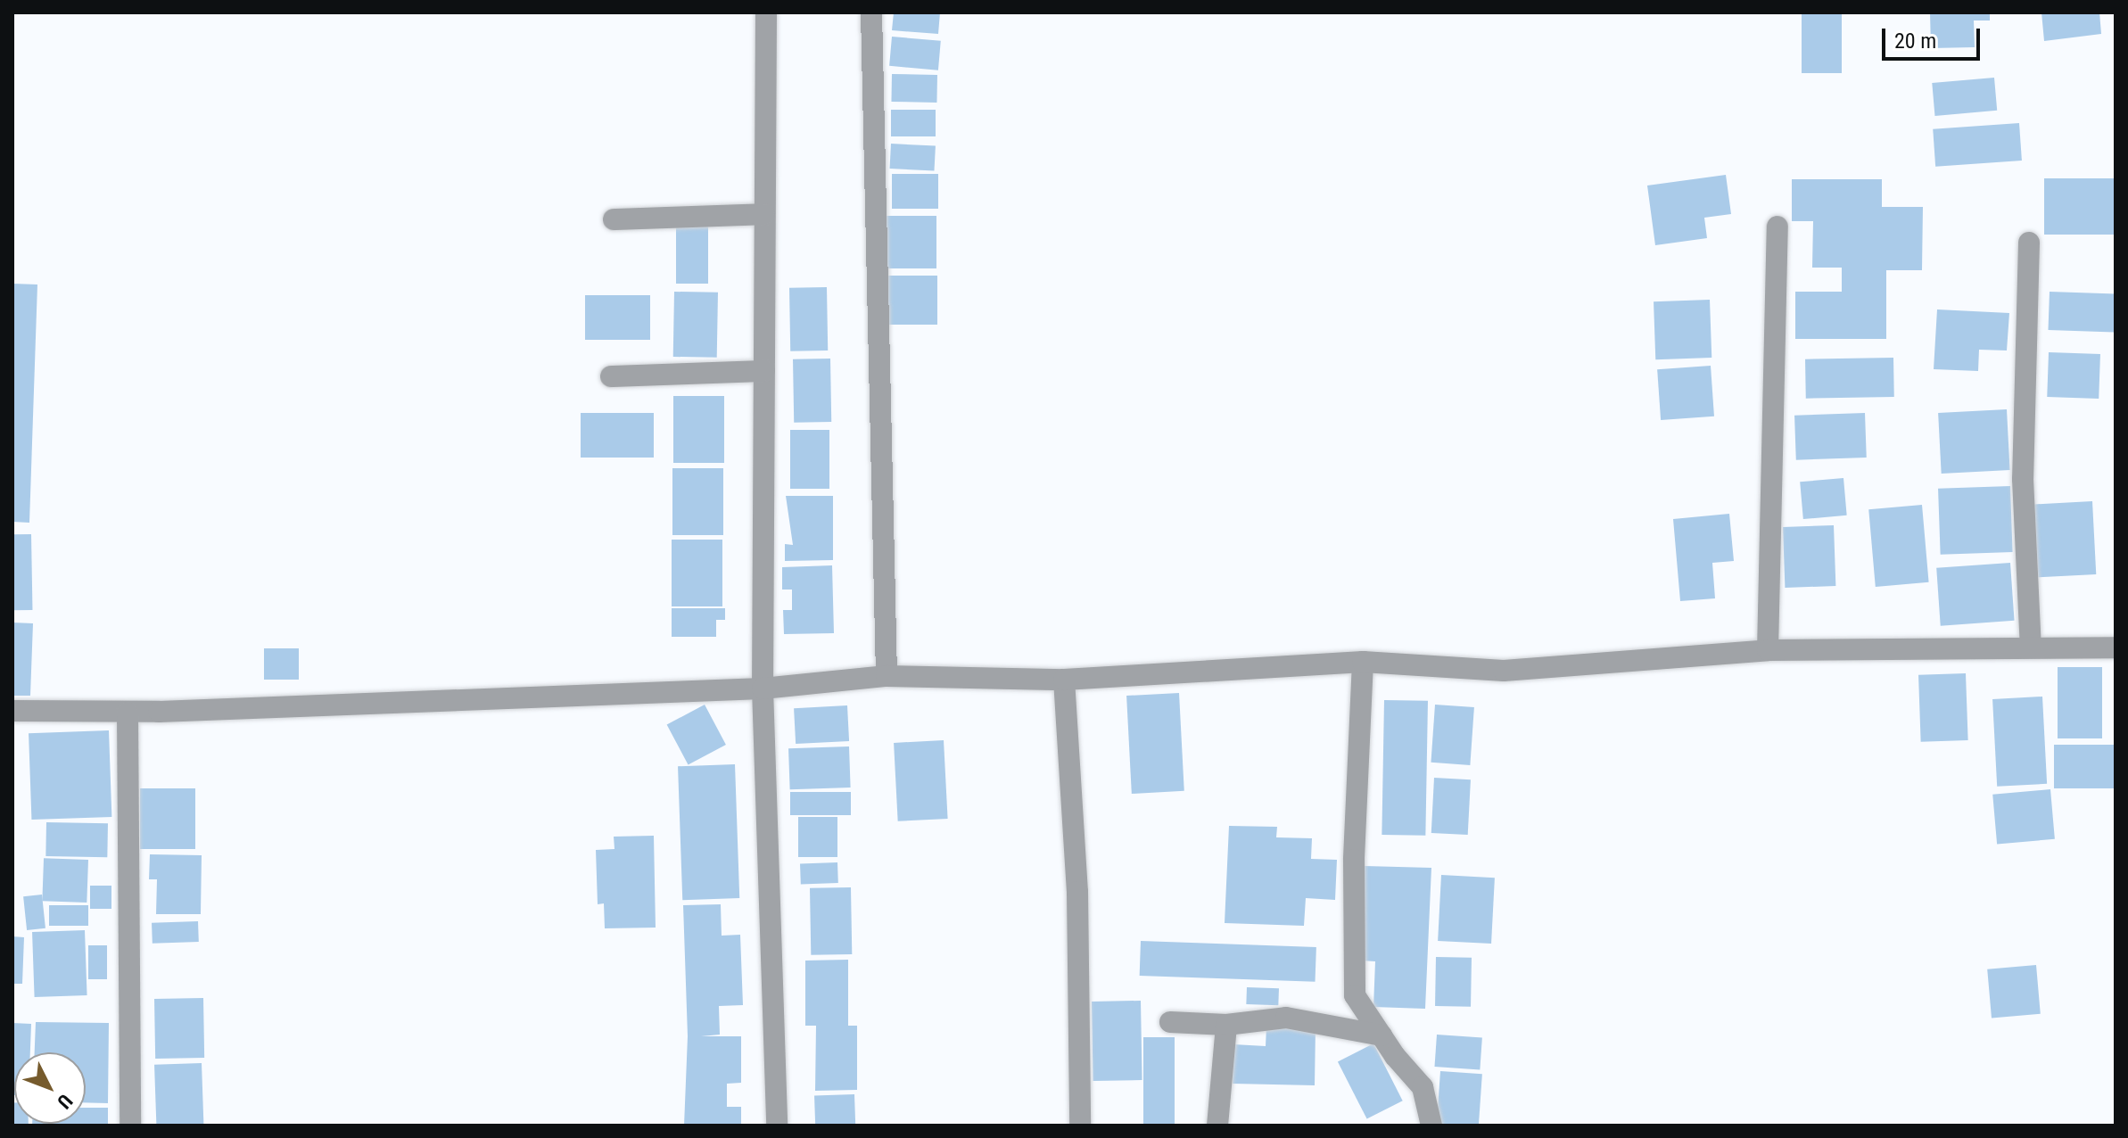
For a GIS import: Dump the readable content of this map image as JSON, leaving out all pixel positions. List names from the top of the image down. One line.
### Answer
{"scale_bar":"20 m","north":"bottom right"}
